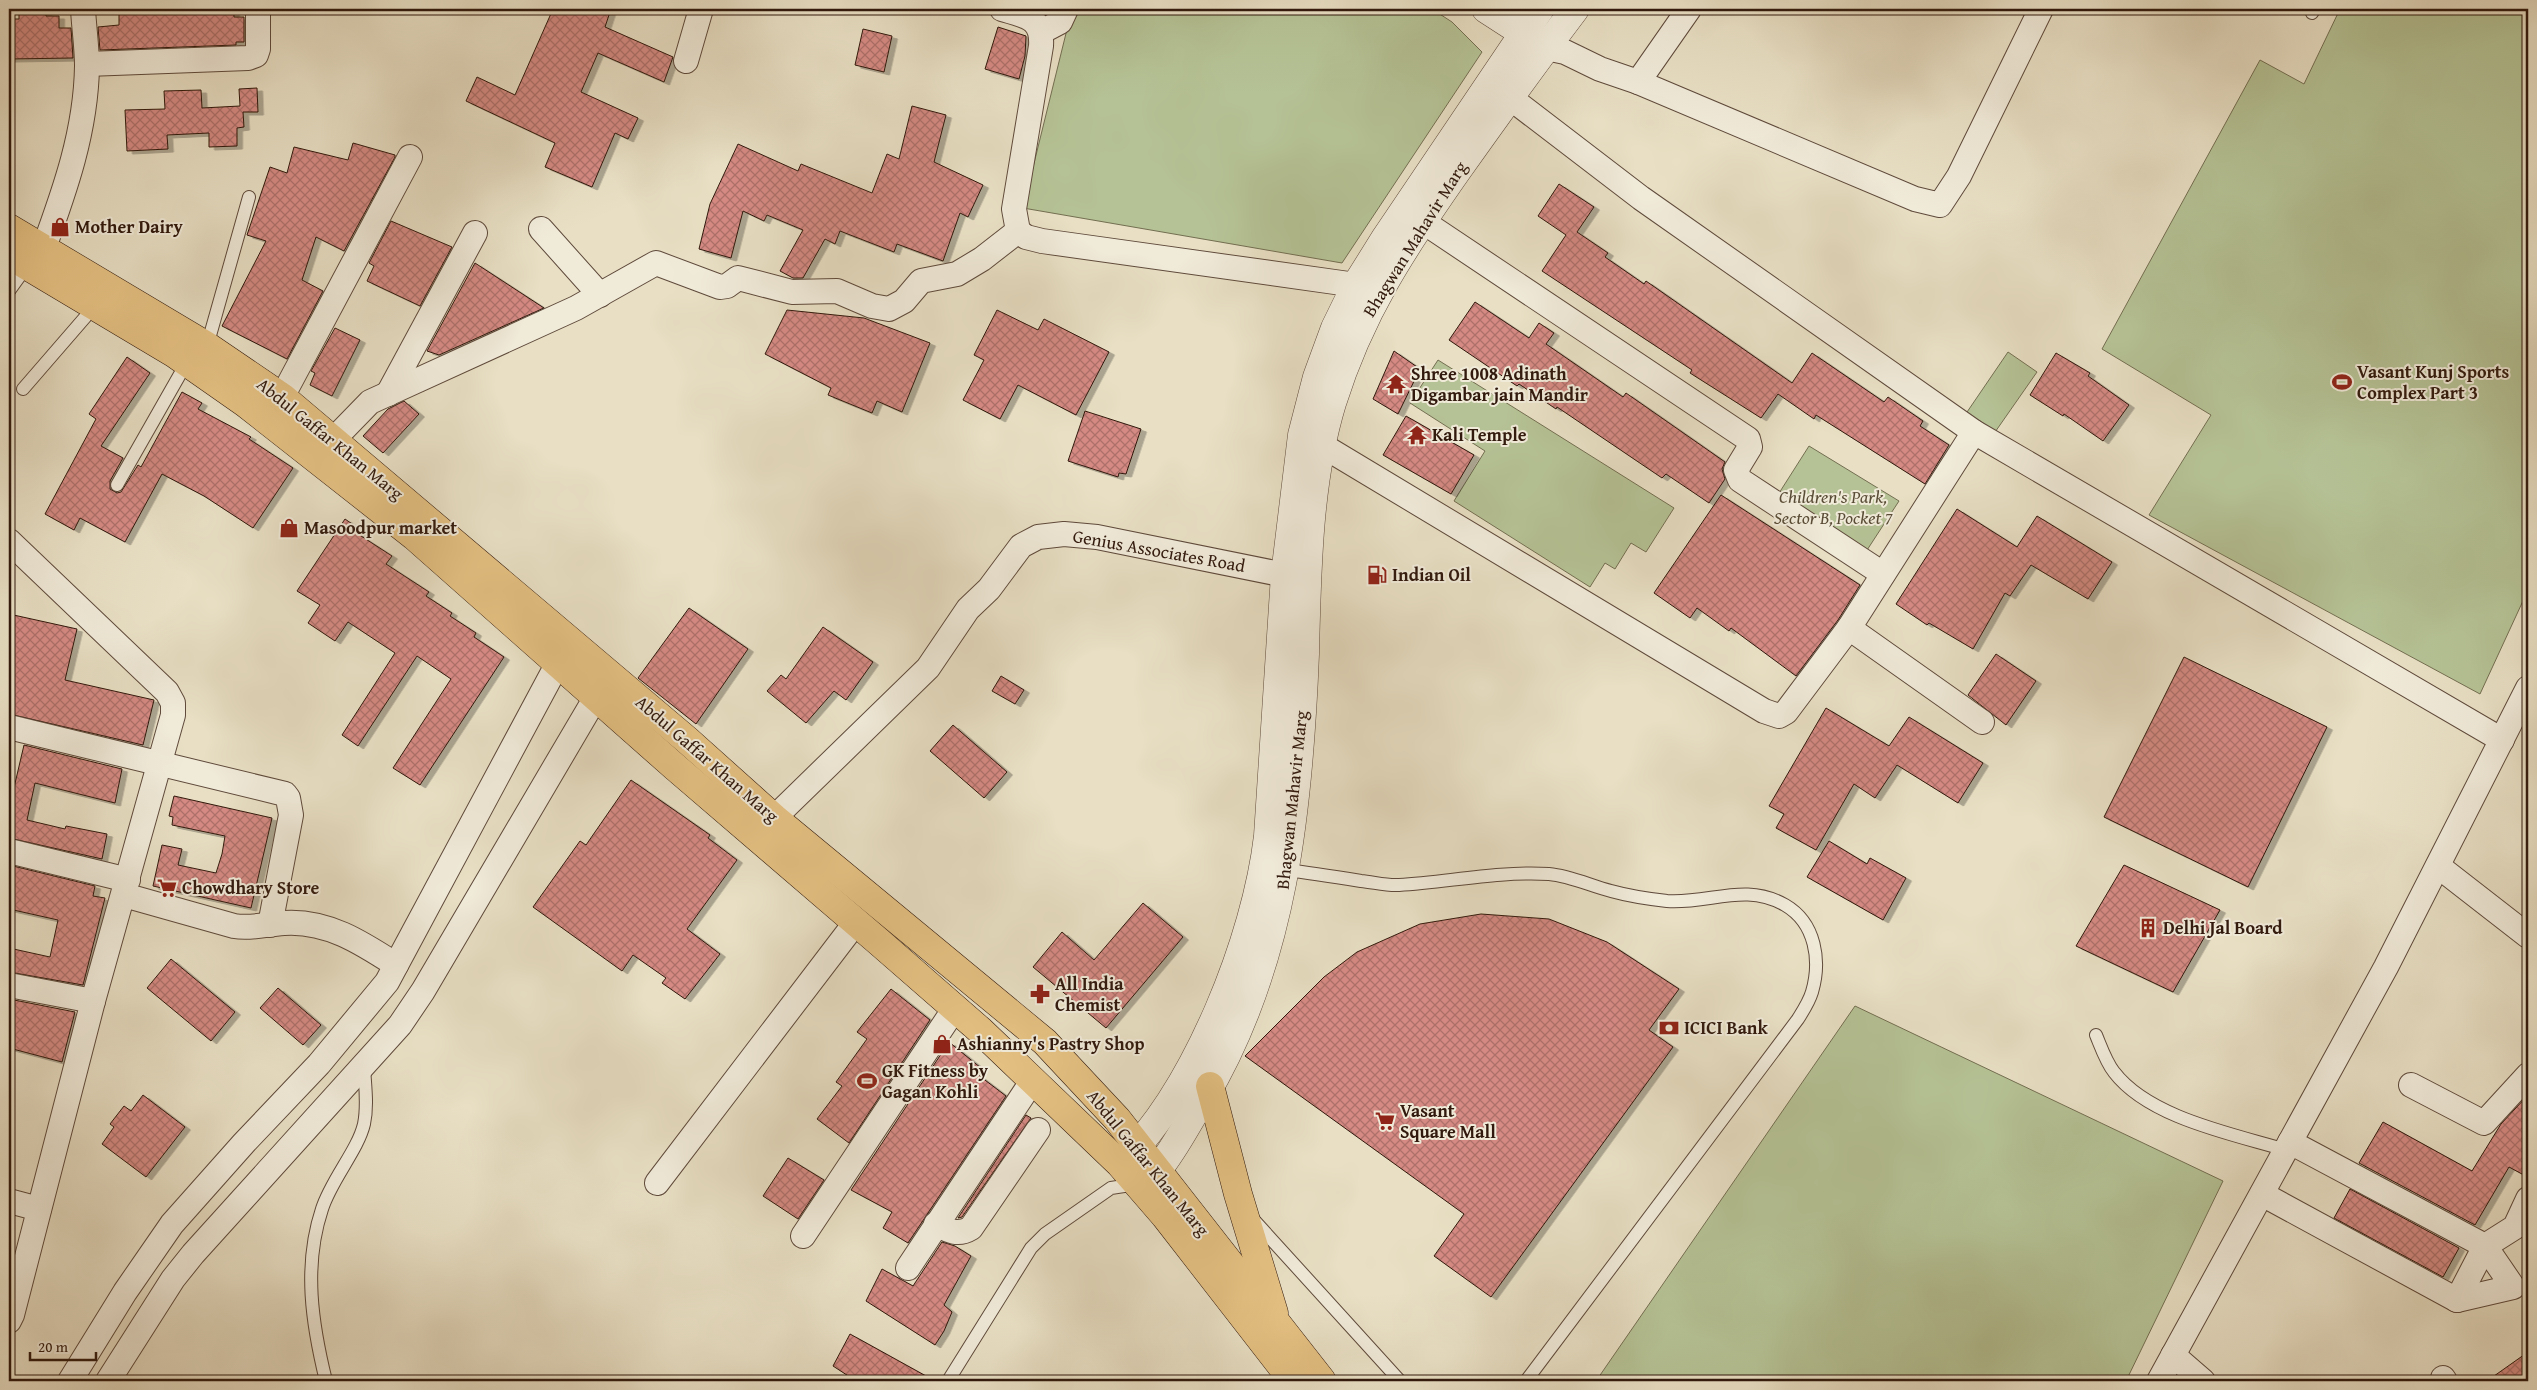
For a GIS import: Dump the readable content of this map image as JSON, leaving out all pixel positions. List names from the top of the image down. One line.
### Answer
{"streets":{"main road":["Abdul Gaffar Khan Marg"],"street":["Bhagwan Mahavir Marg","Genius Associates Road"]},"crossings":[["Bhagwan Mahavir Marg","Abdul Gaffar Khan Marg"],["Bhagwan Mahavir Marg","Genius Associates Road"],["Abdul Gaffar Khan Marg","Genius Associates Road"]],"parks":["Children's Park, Sector B, Pocket 7"],"places":{"shop":["Mother Dairy","Masoodpur market","Ashianny's Pastry Shop"],"sports":["Vasant Kunj Sports Complex Part 3","GK Fitness by Gagan Kohli"],"temple":["Shree 1008 Adinath Digambar jain Mandir","Kali Temple"],"fuel station":["Indian Oil"],"supermarket":["Chowdhary Store","Vasant Square Mall"],"building":["Delhi Jal Board"],"pharmacy":["All India Chemist"],"bank":["ICICI Bank"]},"scale_bar":"20 m"}
